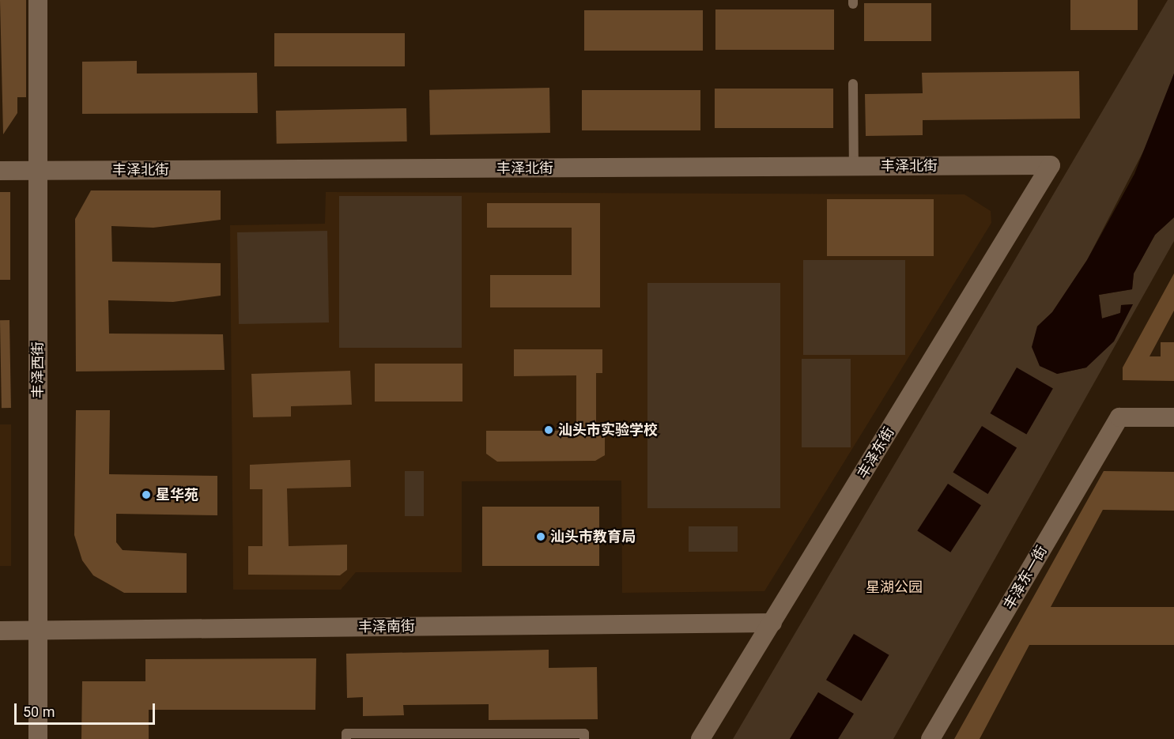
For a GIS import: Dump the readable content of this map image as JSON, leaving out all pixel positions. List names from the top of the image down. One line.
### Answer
{"streets":{"street":["丰泽北街","丰泽西街","丰泽东街","丰泽东一街","丰泽南街"]},"crossings":[["丰泽北街","丰泽西街"],["丰泽北街","丰泽东街"],["丰泽西街","丰泽南街"],["丰泽东街","丰泽南街"]],"parks":["星湖公园"],"places":["汕头市实验学校","星华苑","汕头市教育局"],"scale_bar":"50 m"}
